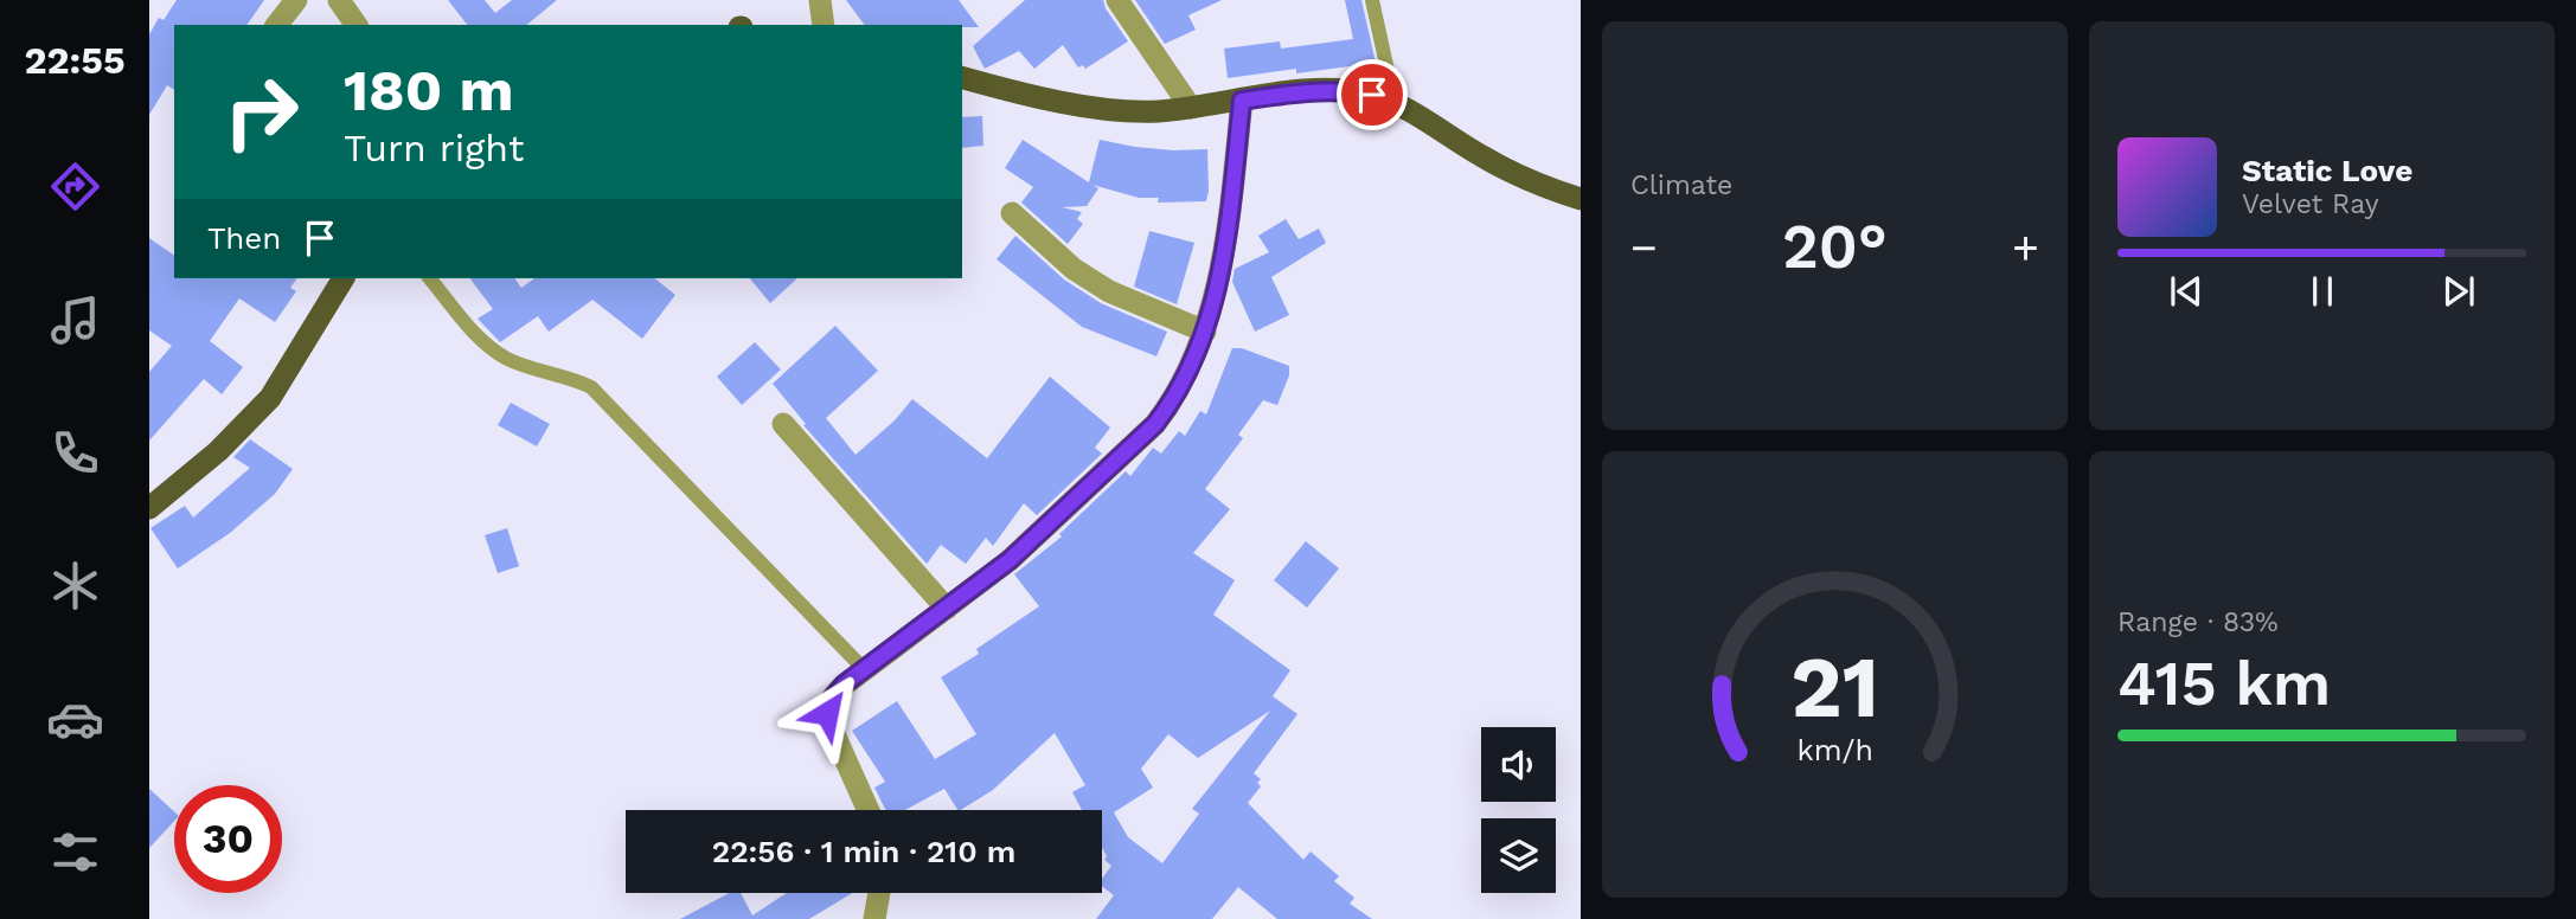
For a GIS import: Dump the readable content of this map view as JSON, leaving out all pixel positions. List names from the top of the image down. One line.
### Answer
{"page":{"tabs":"22:55","tile":["Climate",["Range · 83%","415 km"]],"turn":["180 m","Turn right"],"song":["Static Love","Velvet Ray"],"then":"Then","heat":["−","20°","+"],"limit":"30","trip":"22:56 · 1 min · 210 m","gauge":["21","km/h"]}}
